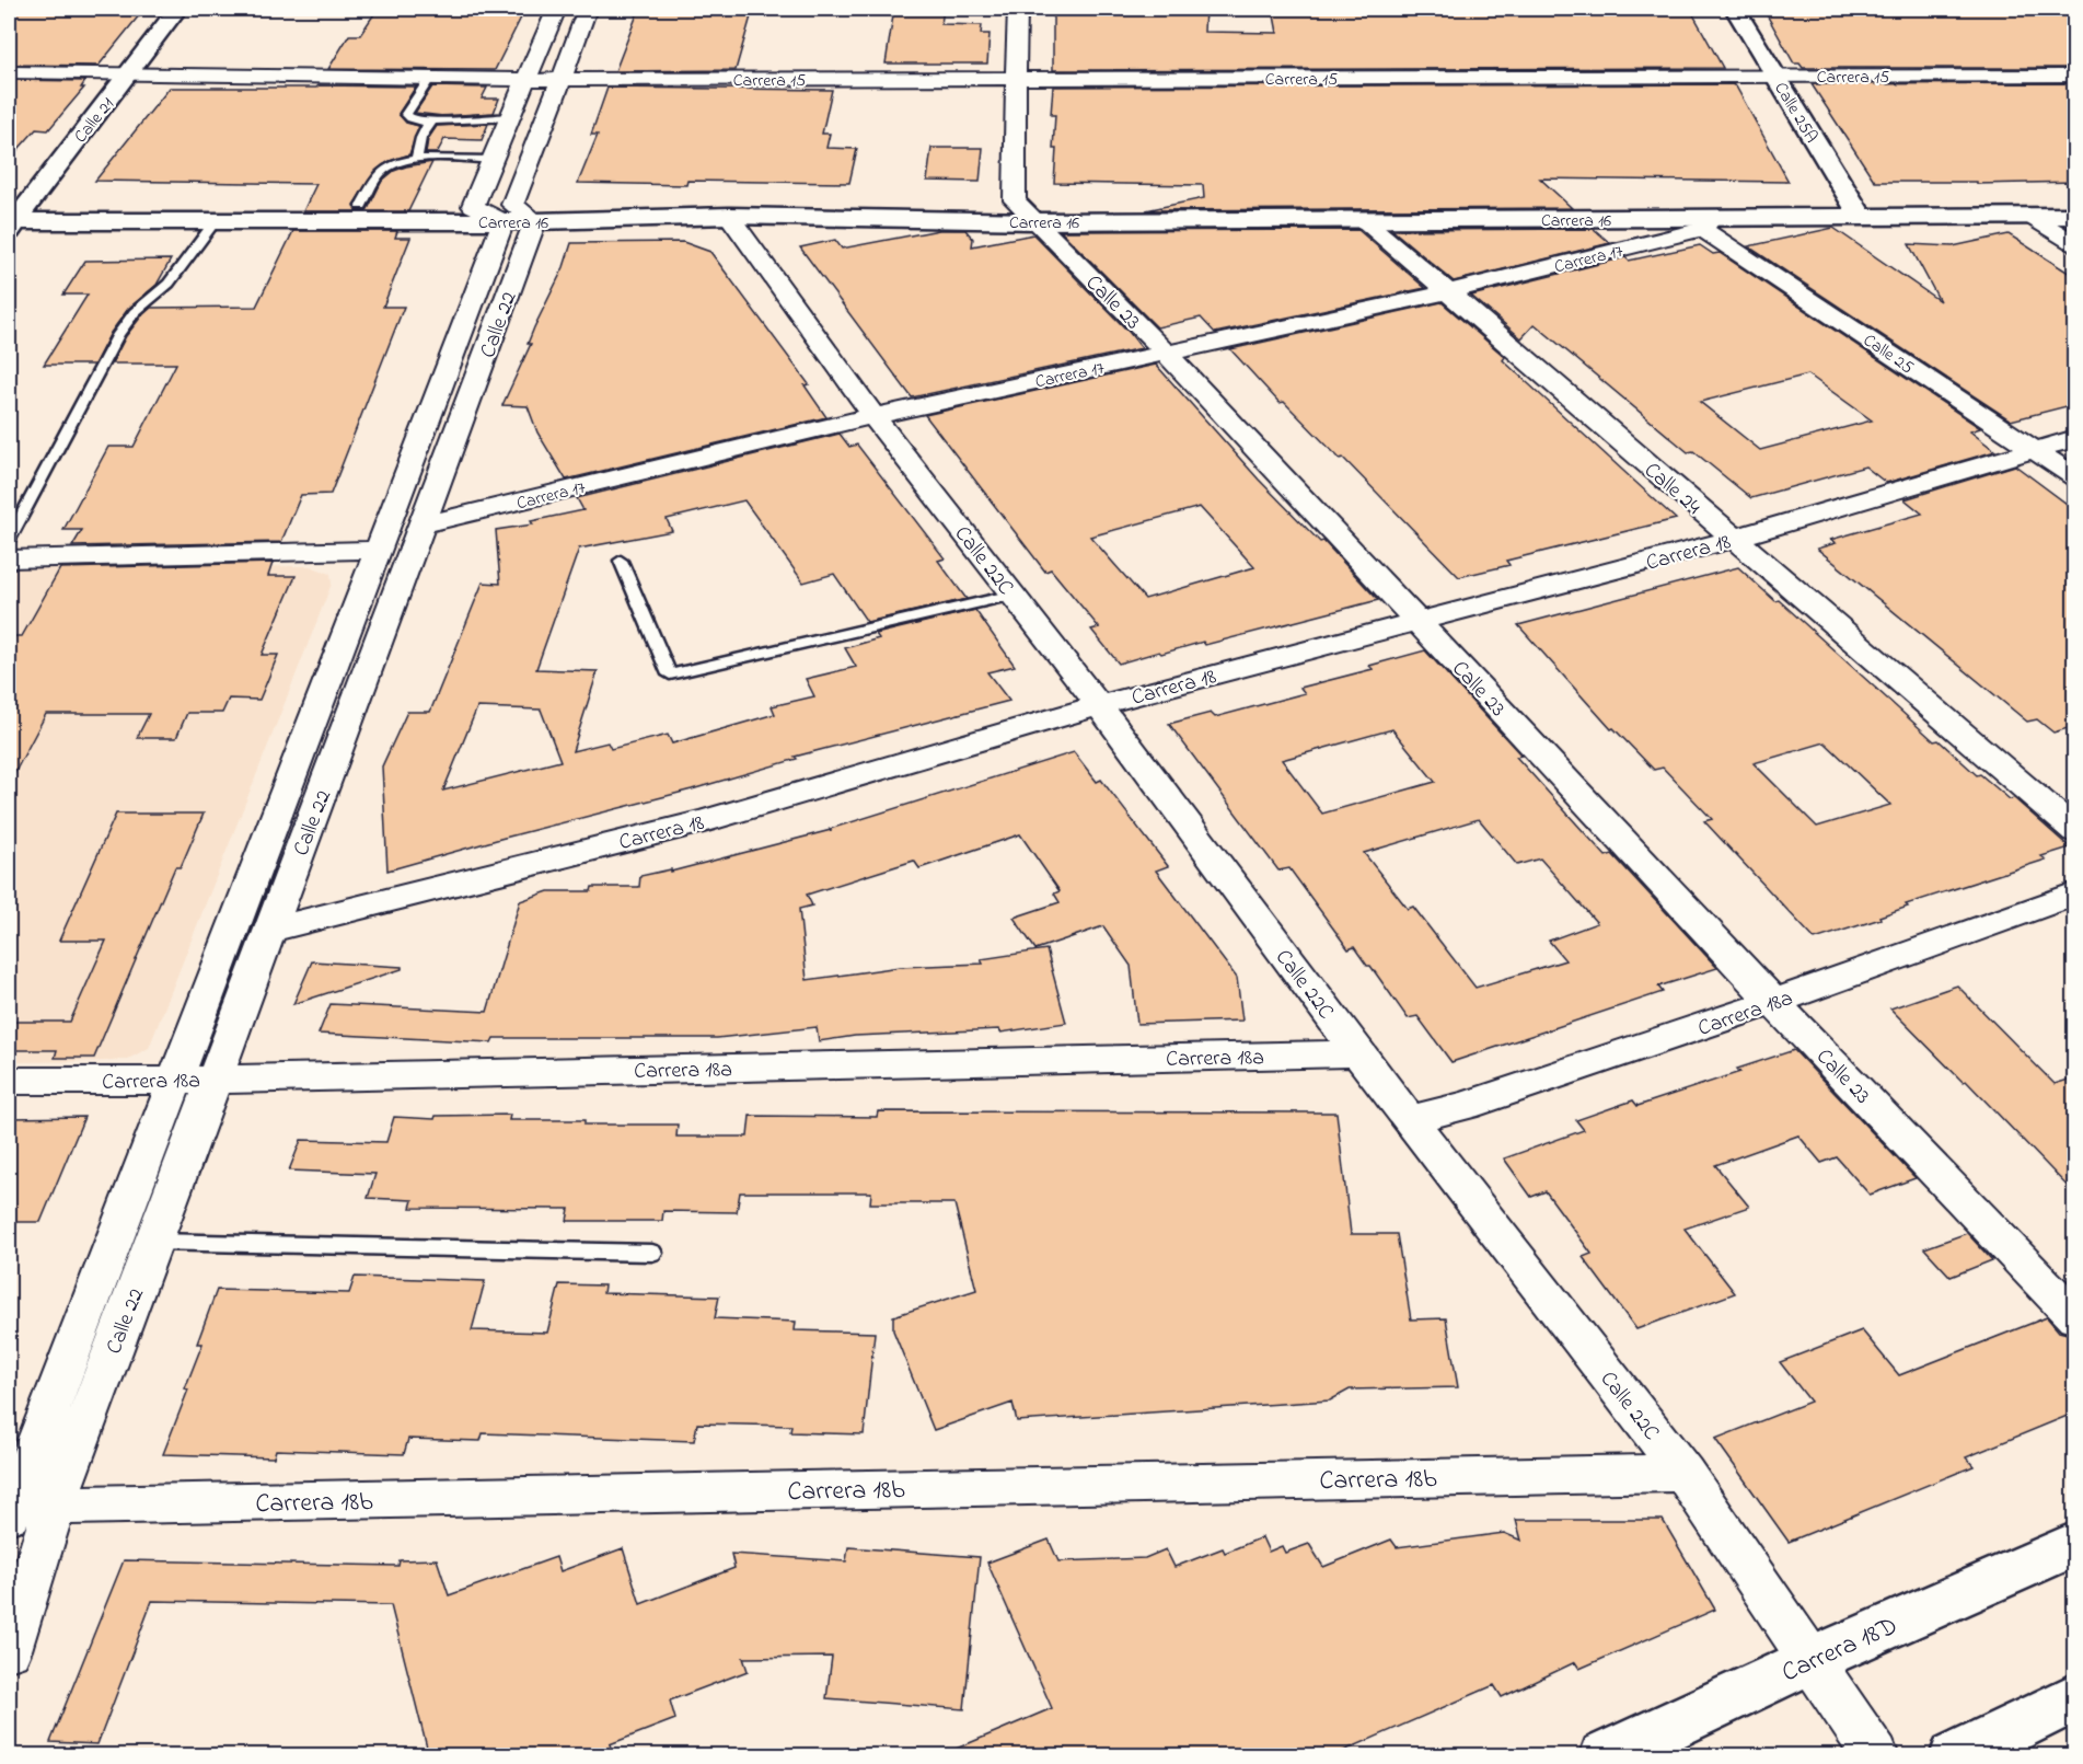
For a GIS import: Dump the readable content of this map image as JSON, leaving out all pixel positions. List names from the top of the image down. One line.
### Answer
{"streets":{"street":["Carrera 15","Calle 25A","Calle 21","Carrera 16","Carrera 17","Calle 23","Calle 22","Calle 25","Calle 24","Carrera 18","Calle 22C","Carrera 18a","Carrera 18b","Carrera 18D"]},"crossings":[["Carrera 15","Calle 25A"],["Carrera 15","Calle 21"],["Carrera 15","Calle 22"],["Calle 25A","Carrera 16"],["Calle 21","Carrera 16"],["Carrera 16","Carrera 17"],["Carrera 16","Calle 23"],["Carrera 16","Calle 22"],["Carrera 16","Calle 25"],["Carrera 16","Calle 24"],["Carrera 16","Calle 22C"],["Carrera 17","Calle 23"],["Carrera 17","Calle 22"],["Carrera 17","Calle 25"],["Carrera 17","Calle 24"],["Carrera 17","Calle 22C"],["Calle 23","Carrera 18"],["Calle 23","Carrera 18a"],["Calle 22","Carrera 18"],["Calle 22","Carrera 18a"],["Calle 22","Carrera 18b"],["Calle 25","Carrera 18"],["Calle 24","Carrera 18"],["Carrera 18","Calle 22C"],["Calle 22C","Carrera 18a"],["Calle 22C","Carrera 18b"],["Calle 22C","Carrera 18D"]]}
